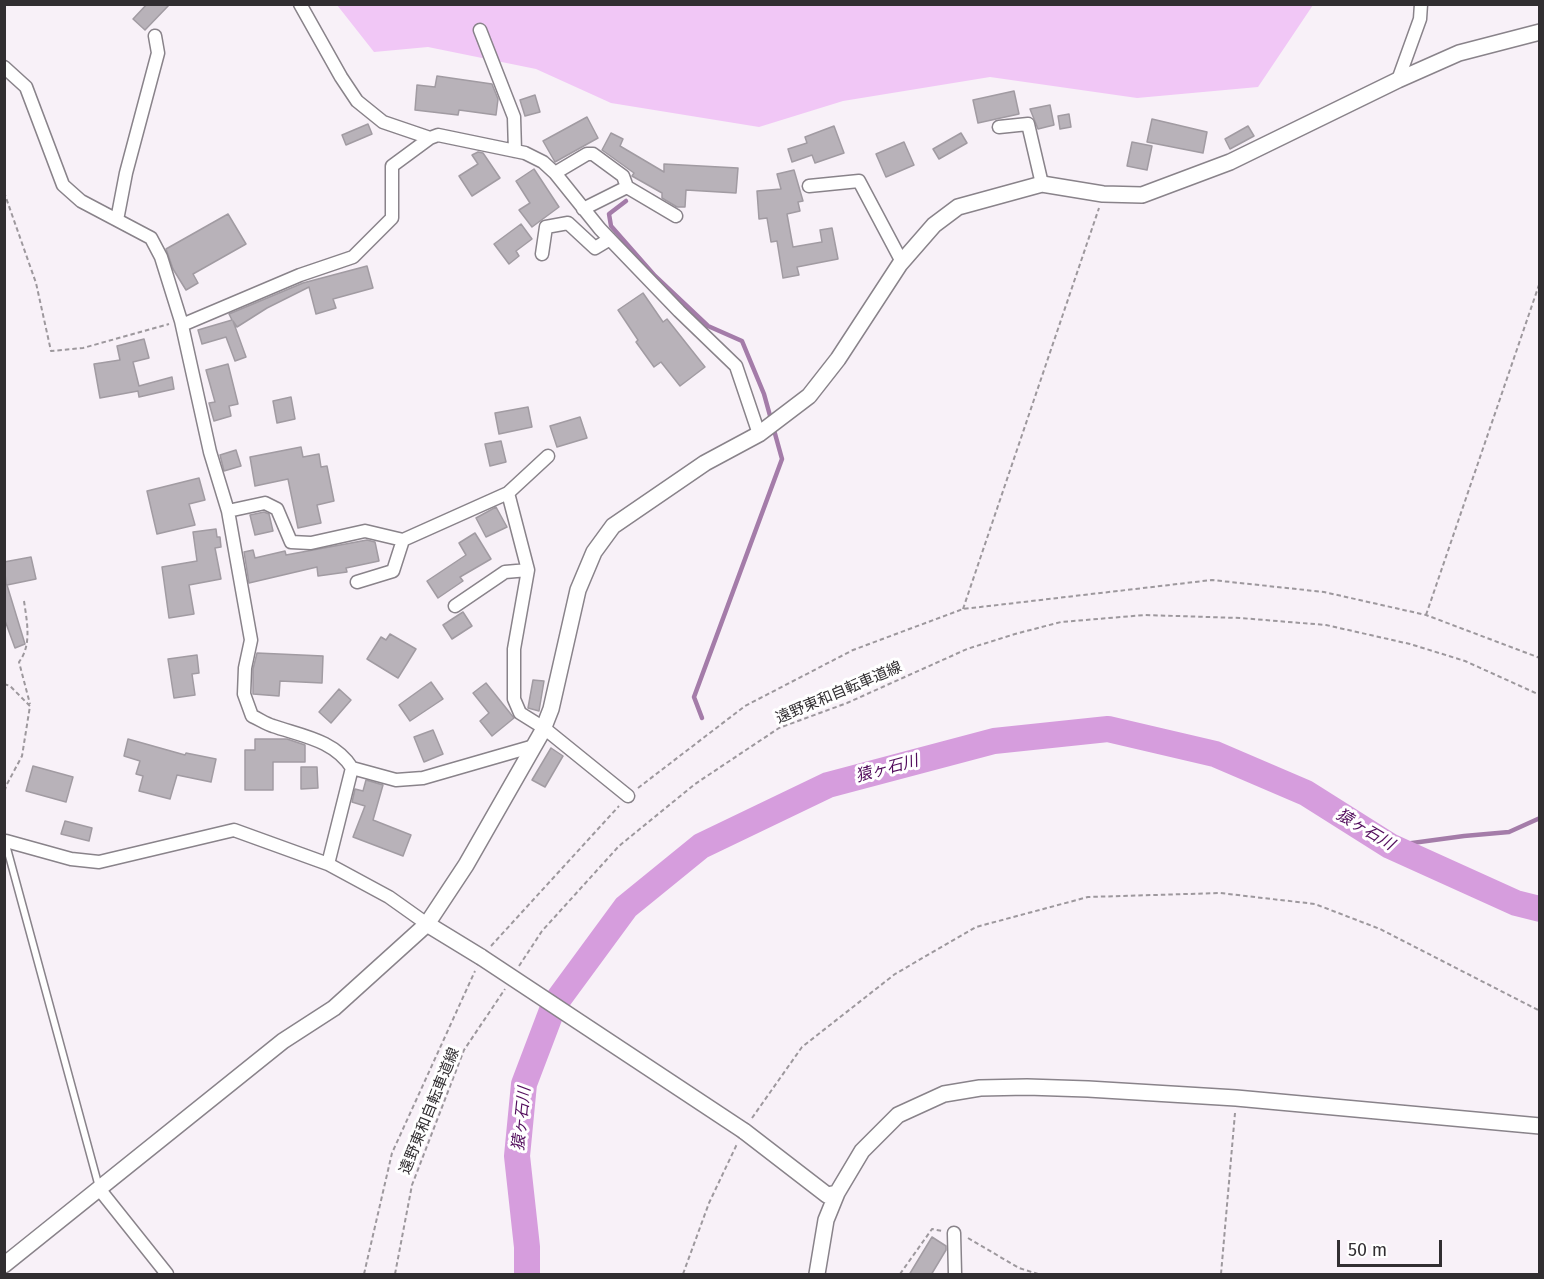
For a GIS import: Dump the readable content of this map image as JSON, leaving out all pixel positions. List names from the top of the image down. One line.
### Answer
{"streets":{"path":["遠野東和自転車道線"]},"water":["猿ヶ石川"],"scale_bar":"50 m"}
